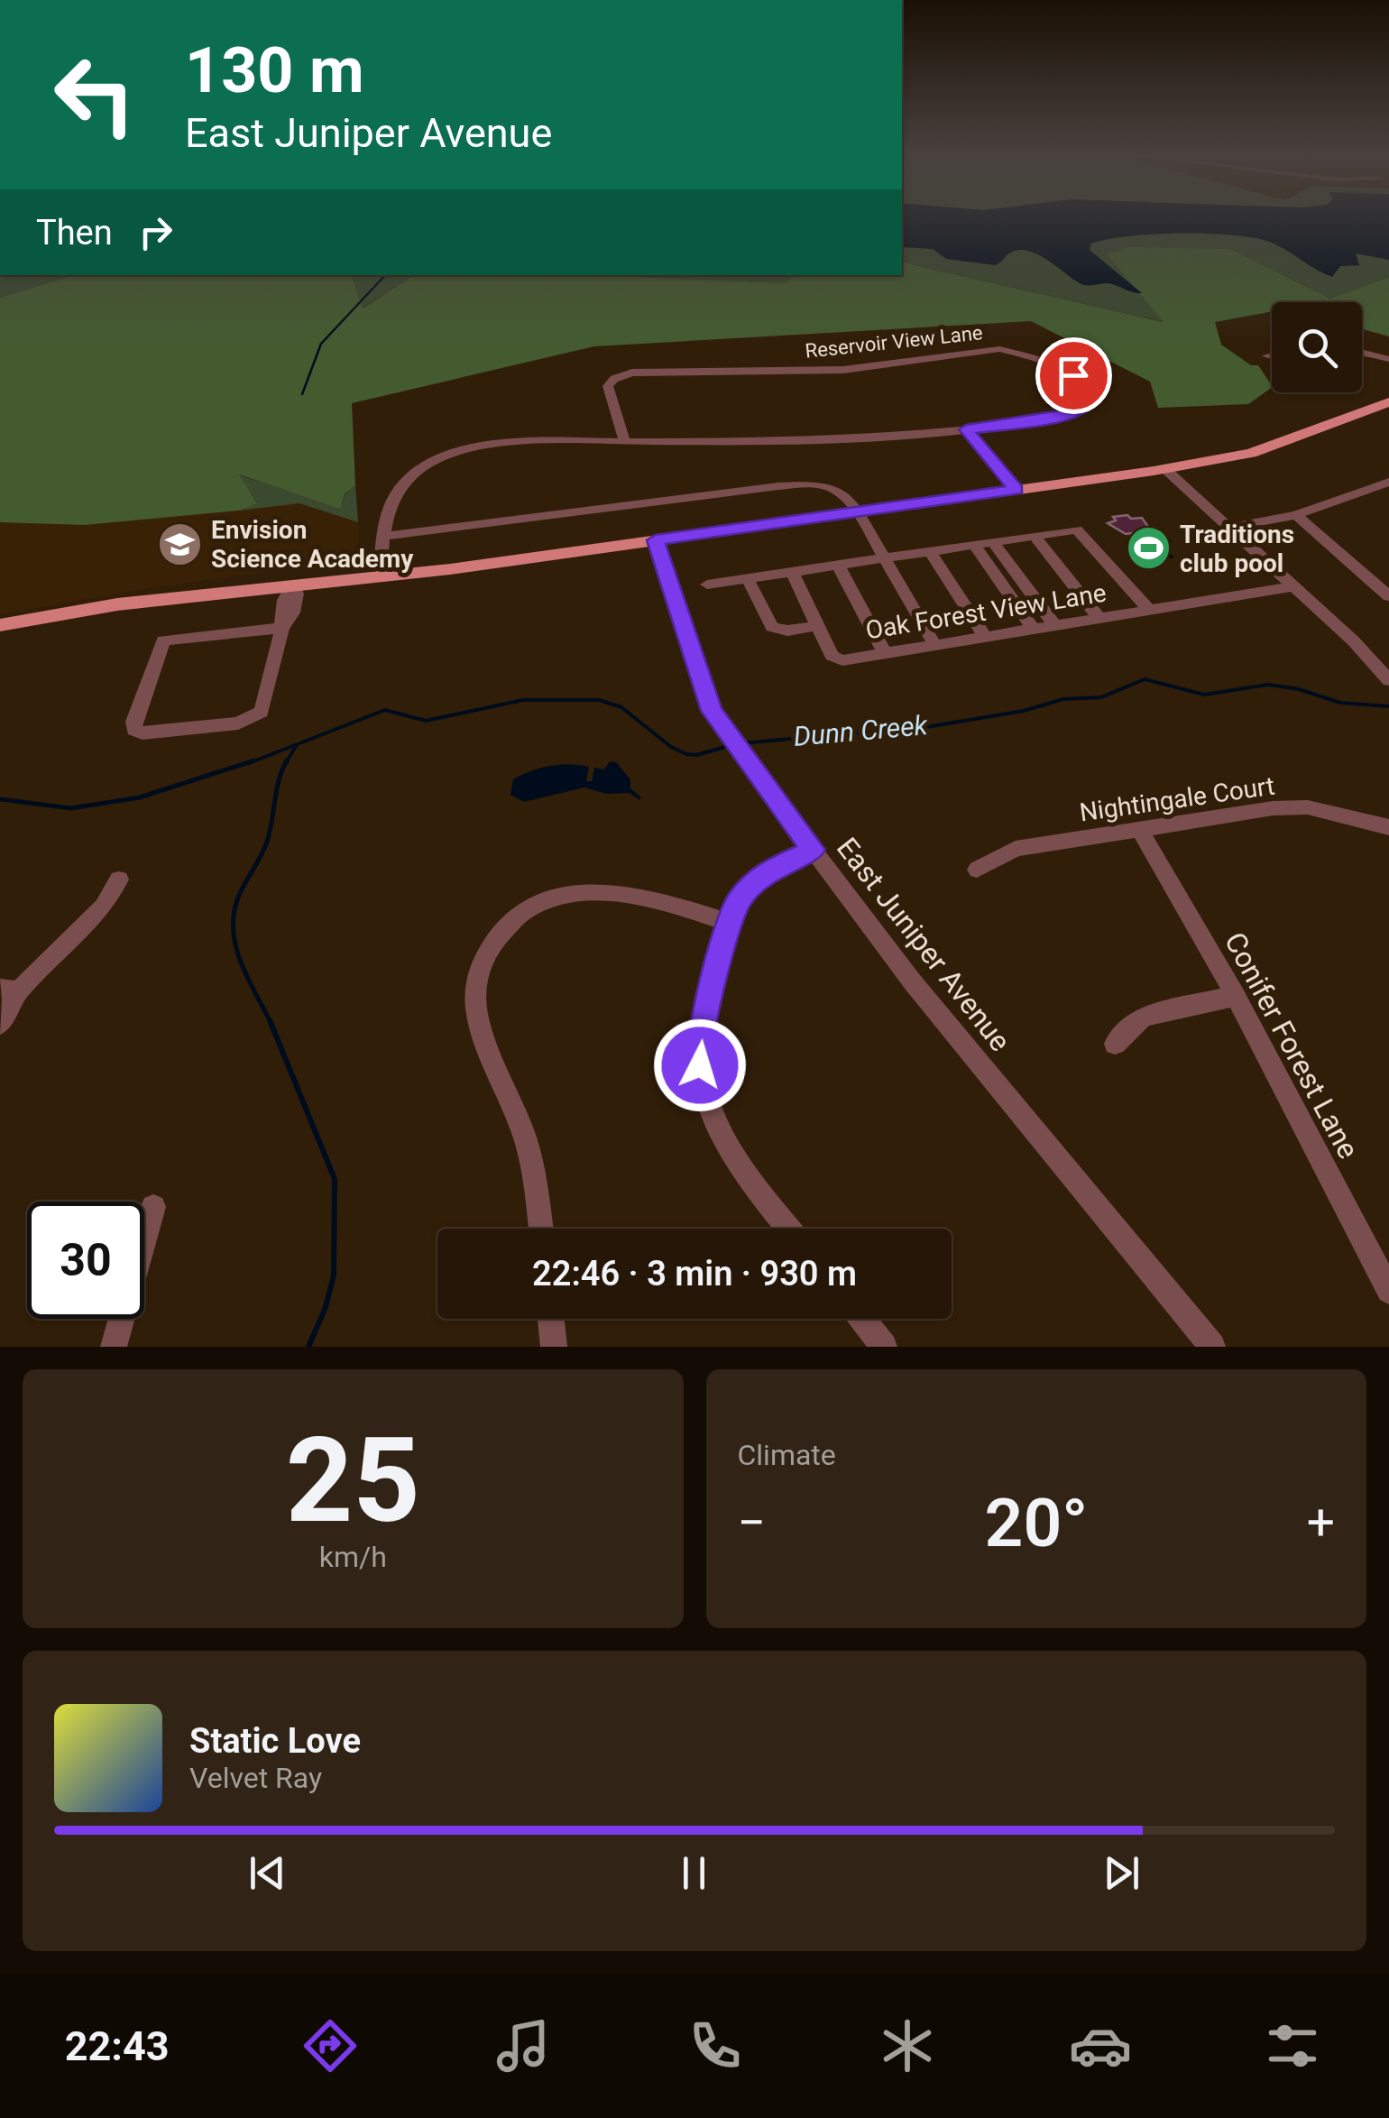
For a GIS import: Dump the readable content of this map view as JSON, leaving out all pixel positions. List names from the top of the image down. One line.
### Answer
{"streets":{"street":["Reservoir View Lane","Oak Forest View Lane","Nightingale Court","East Juniper Avenue","Conifer Forest Lane"]},"crossings":[["Nightingale Court","Conifer Forest Lane"]],"water":["Dunn Creek"],"places":{"school or university":["Envision Science Academy"],"sports":["Traditions club pool"]},"page":{"turn":["130 m","East Juniper Avenue"],"then":"Then","limit":"30","trip":"22:46 · 3 min · 930 m","tile":[["25","km/h"],"Climate"],"heat":["−","20°","+"],"song":["Static Love","Velvet Ray"],"tabs":"22:43"}}
